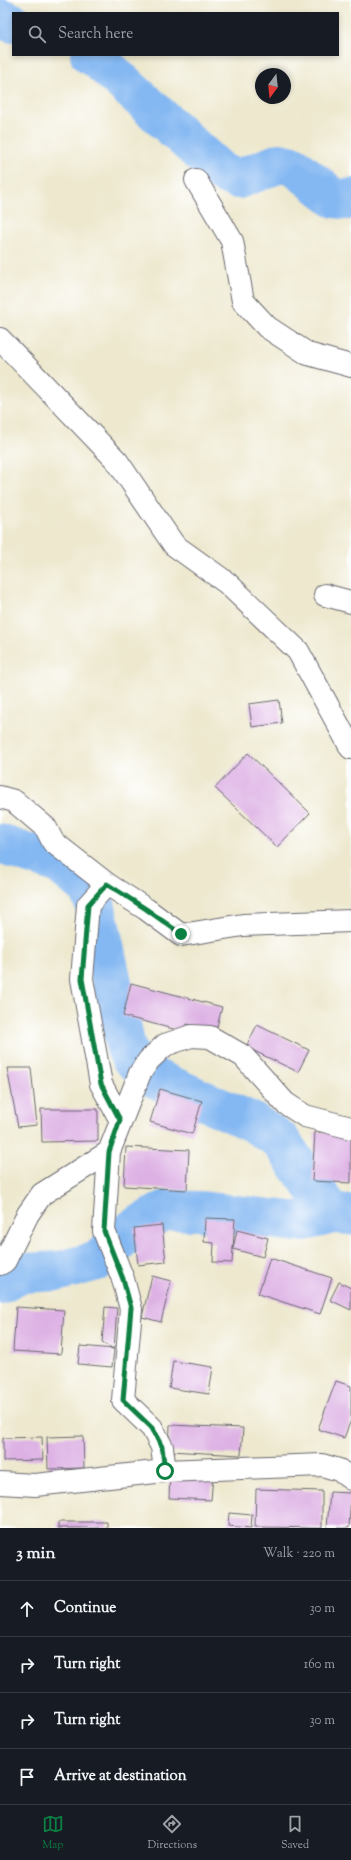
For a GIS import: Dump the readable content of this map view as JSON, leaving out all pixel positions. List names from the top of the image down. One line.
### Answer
{"north":"bottom","page":{"search":"Search here","heading":["3 min","Walk · 220 m"],"list":[["Continue","30 m"],["Turn right","160 m"],["Turn right","30 m"],"Arrive at destination"],"nav":["Map","Directions","Saved"]}}
